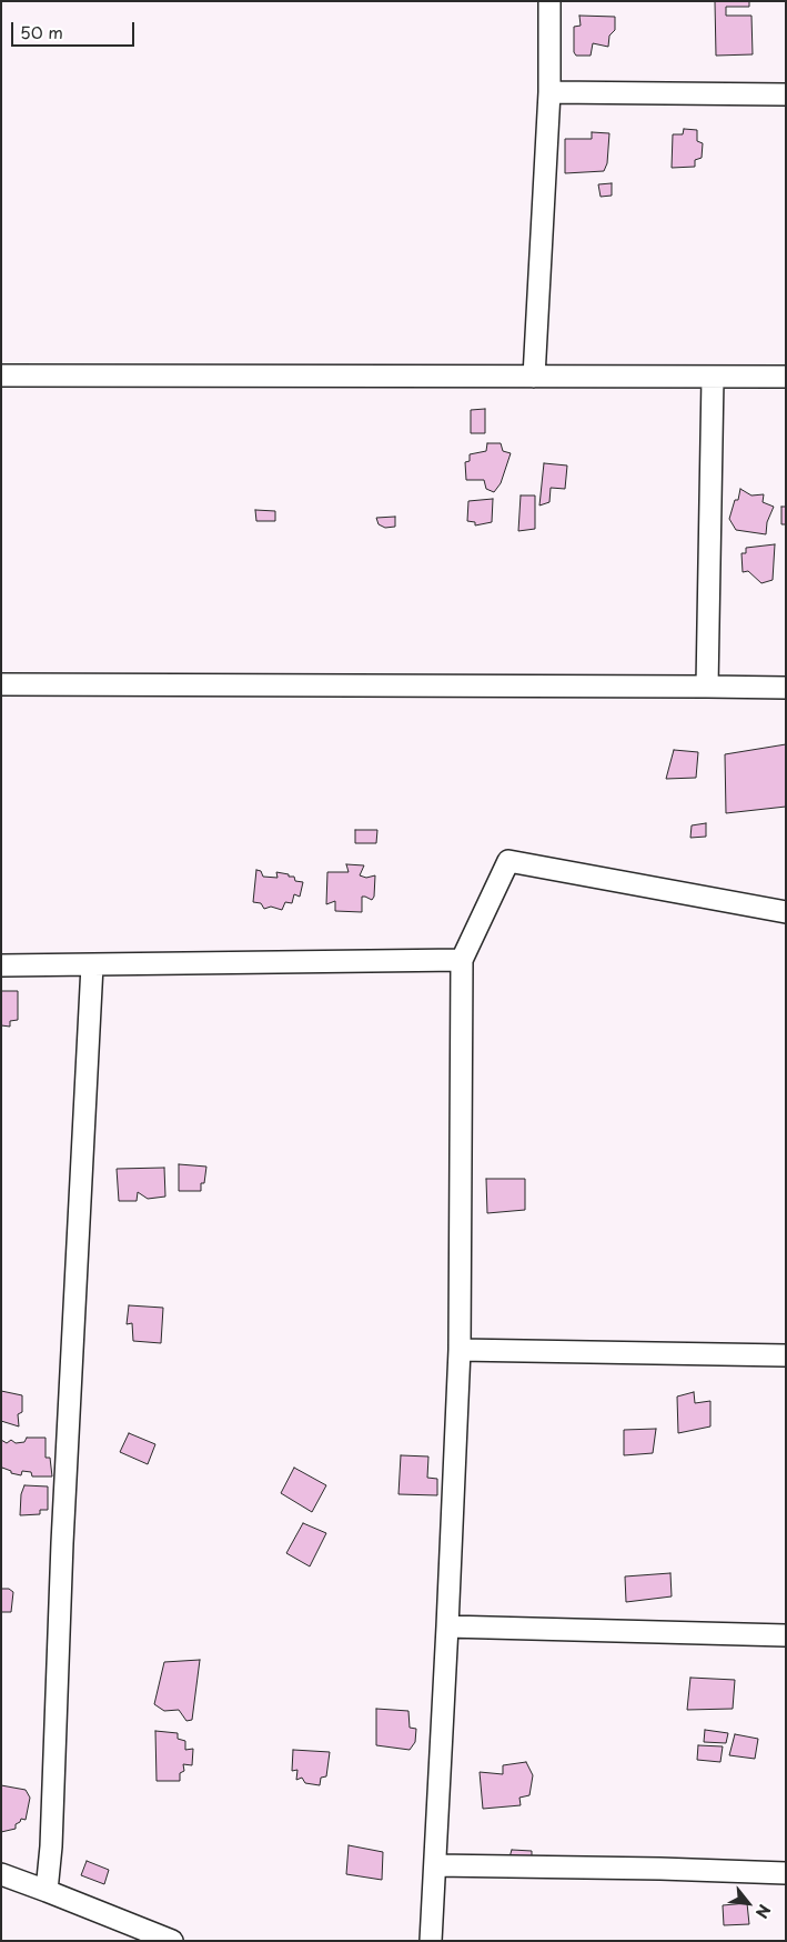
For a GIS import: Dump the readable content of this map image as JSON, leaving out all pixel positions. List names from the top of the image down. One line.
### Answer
{"scale_bar":"50 m","north":"bottom right"}
